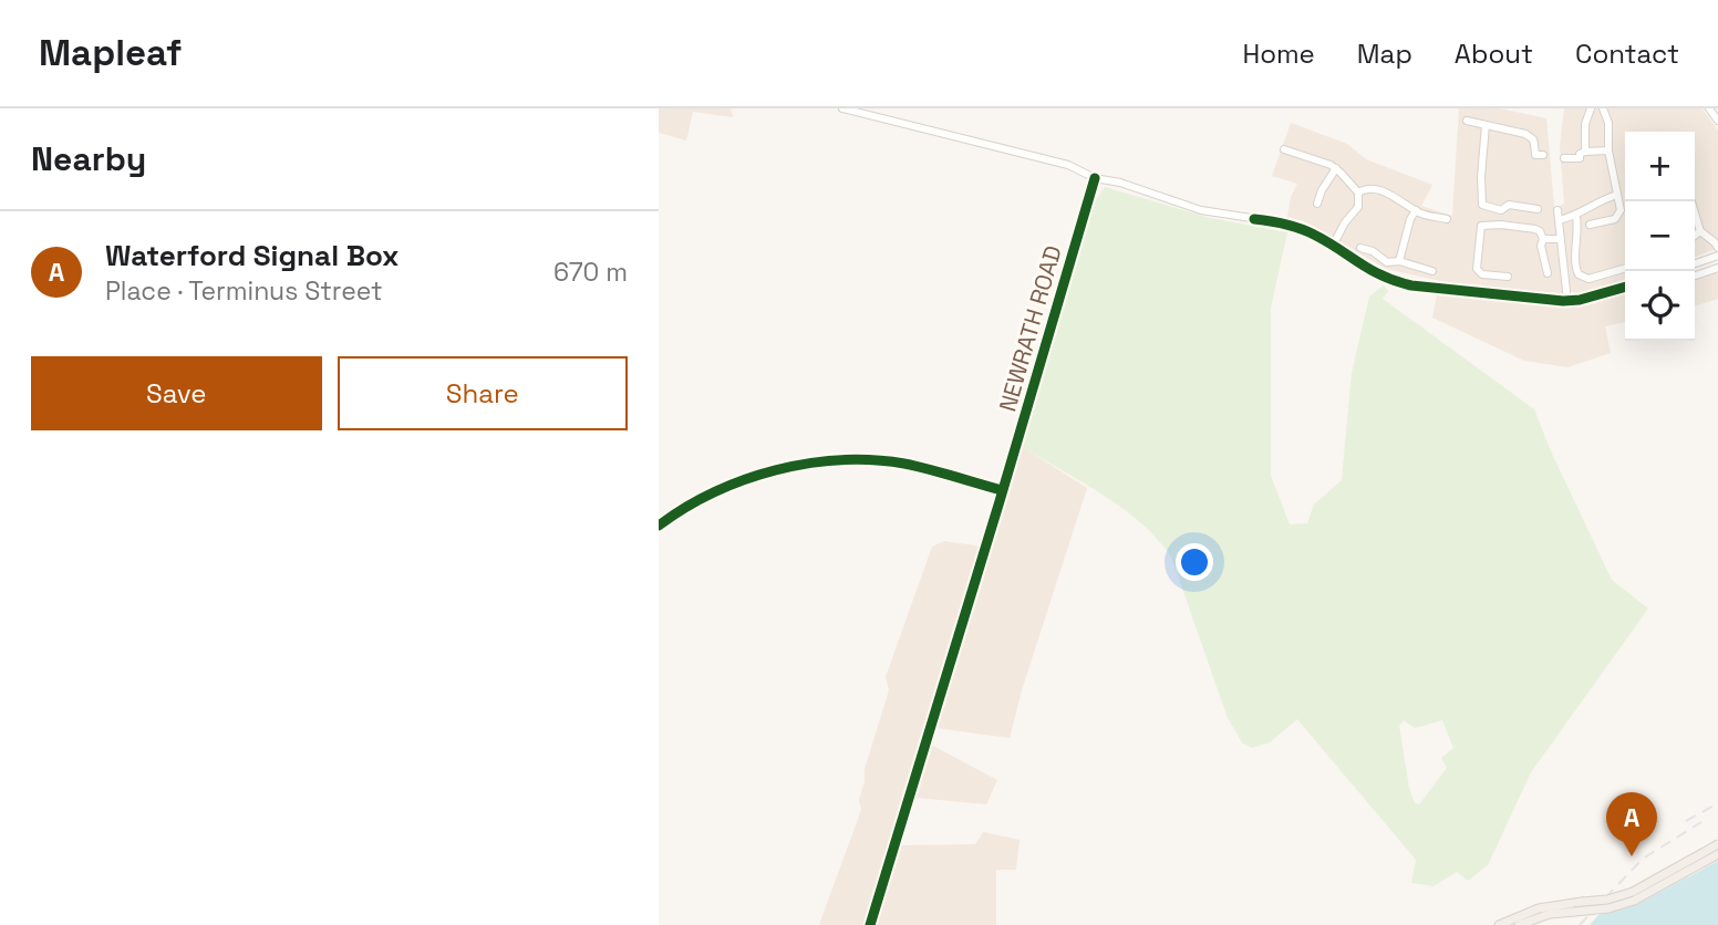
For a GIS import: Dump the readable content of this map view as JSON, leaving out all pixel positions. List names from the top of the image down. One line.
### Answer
{"streets":{"street":["NEWRATH ROAD"]},"page":{"header":"Mapleaf","nav":["Home","Map","About","Contact"],"heading":"Nearby","map_buttons":["+","−"],"list":[{"mark":"A","name":"Waterford Signal Box","note":"Place · Terminus Street","value":"670 m"}],"buttons":["Save","Share"],"pins":"A"}}
